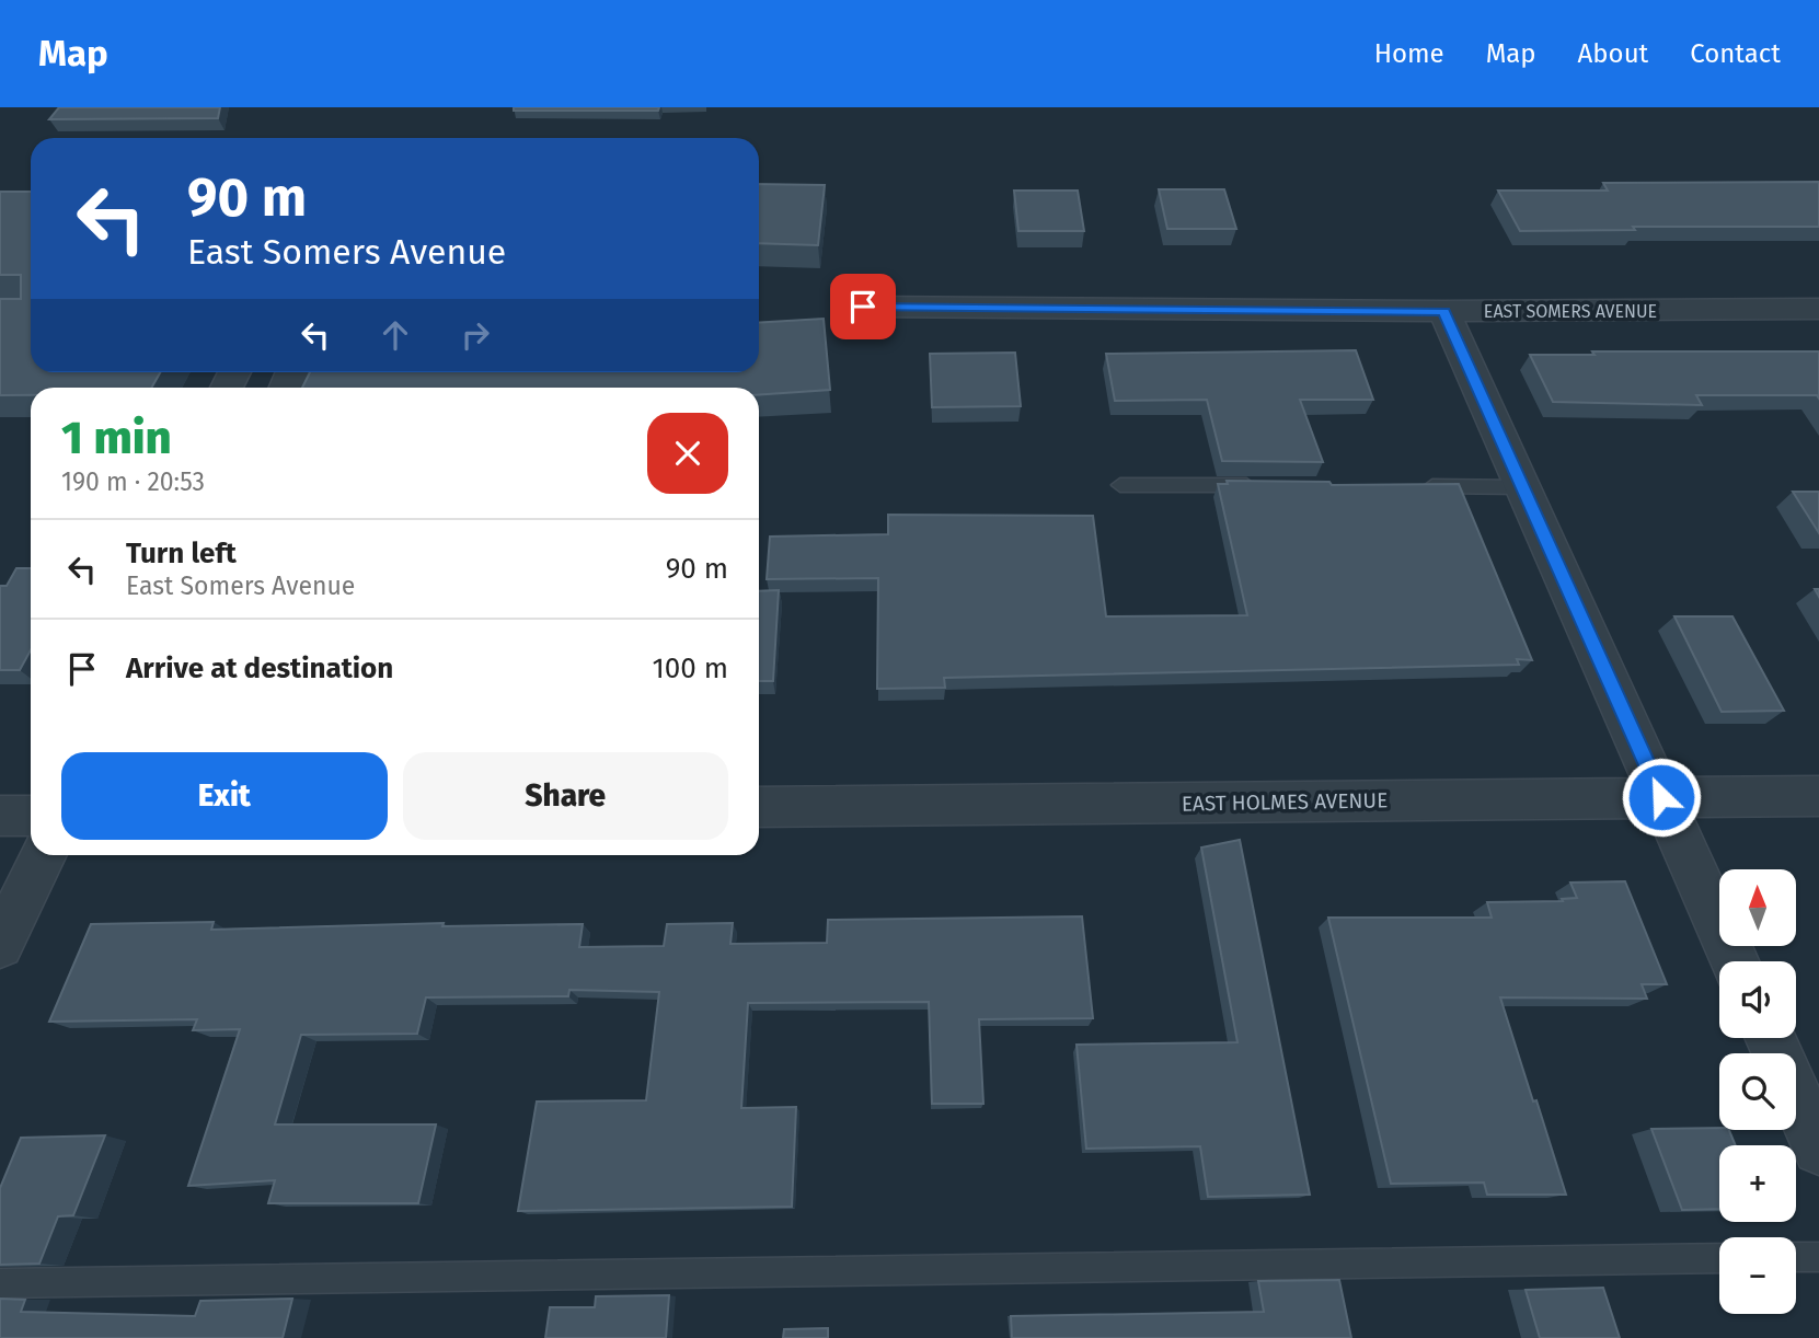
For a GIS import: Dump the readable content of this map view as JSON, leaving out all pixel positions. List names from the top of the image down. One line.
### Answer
{"streets":{"street":["EAST SOMERS AVENUE","EAST HOLMES AVENUE"]},"north":"top","page":{"header":"Map","nav":["Home","Map","About","Contact"],"turn":["90 m","East Somers Avenue"],"heading":["1 min","190 m · 20:53"],"list":[{"name":"Turn left","note":"East Somers Avenue","value":"90 m"},{"name":"Arrive at destination","value":"100 m"}],"buttons":["Exit","Share"],"map_buttons":["+","−"]}}
